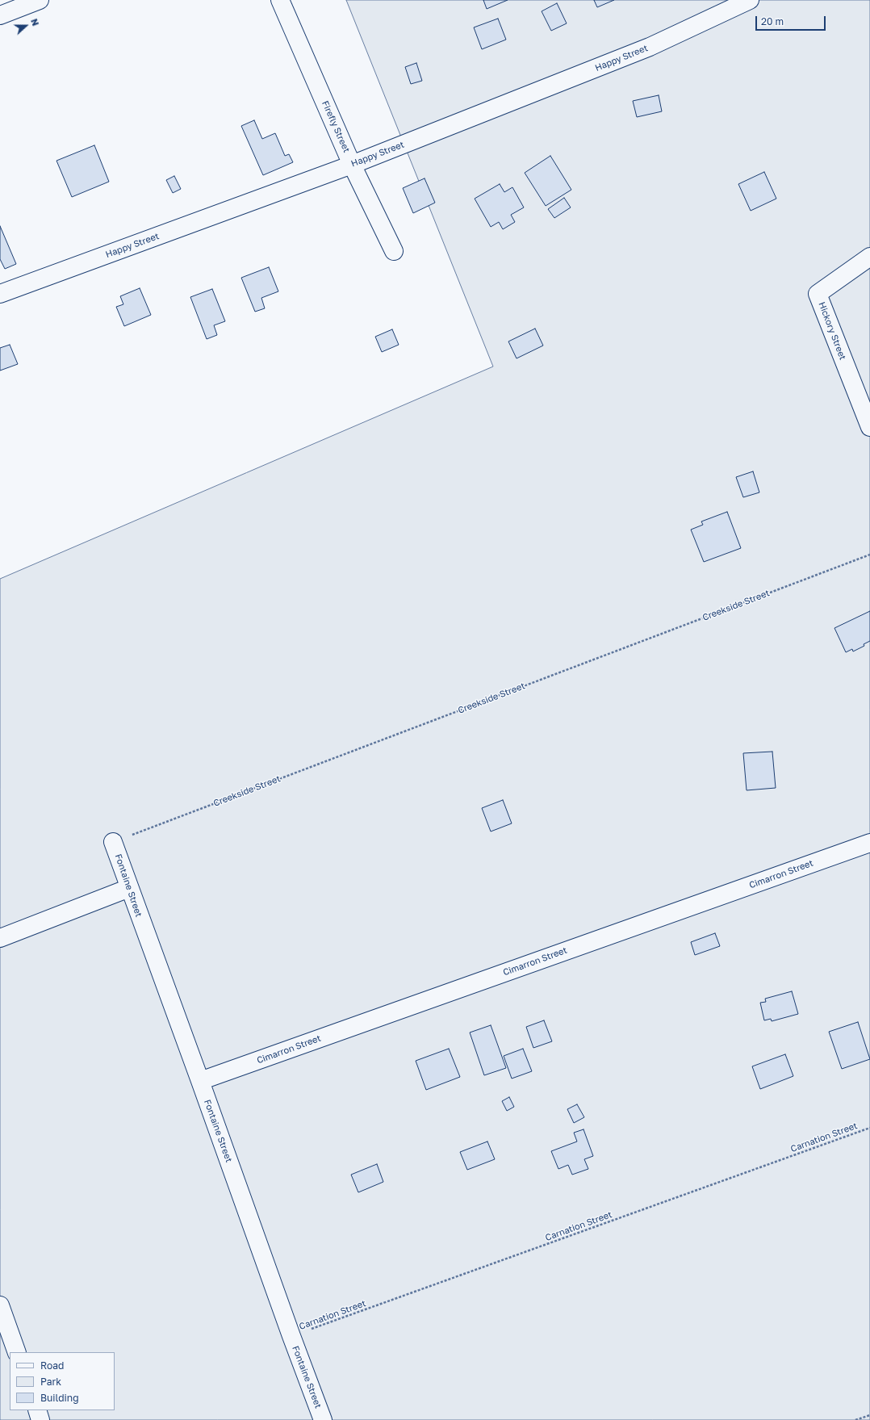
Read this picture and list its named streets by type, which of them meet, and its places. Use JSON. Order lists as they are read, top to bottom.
{
  "streets": {
    "street": [
      "Happy Street",
      "Firefly Street",
      "Hickory Street",
      "Cimarron Street",
      "Fontaine Street"
    ],
    "path": ["Creekside Street", "Carnation Street"]
  },
  "crossings": [
    ["Happy Street", "Firefly Street"],
    ["Creekside Street", "Fontaine Street"],
    ["Cimarron Street", "Fontaine Street"],
    ["Fontaine Street", "Carnation Street"]
  ],
  "legend": ["Road", "Park", "Building"],
  "scale_bar": "20 m",
  "north": "right"
}
